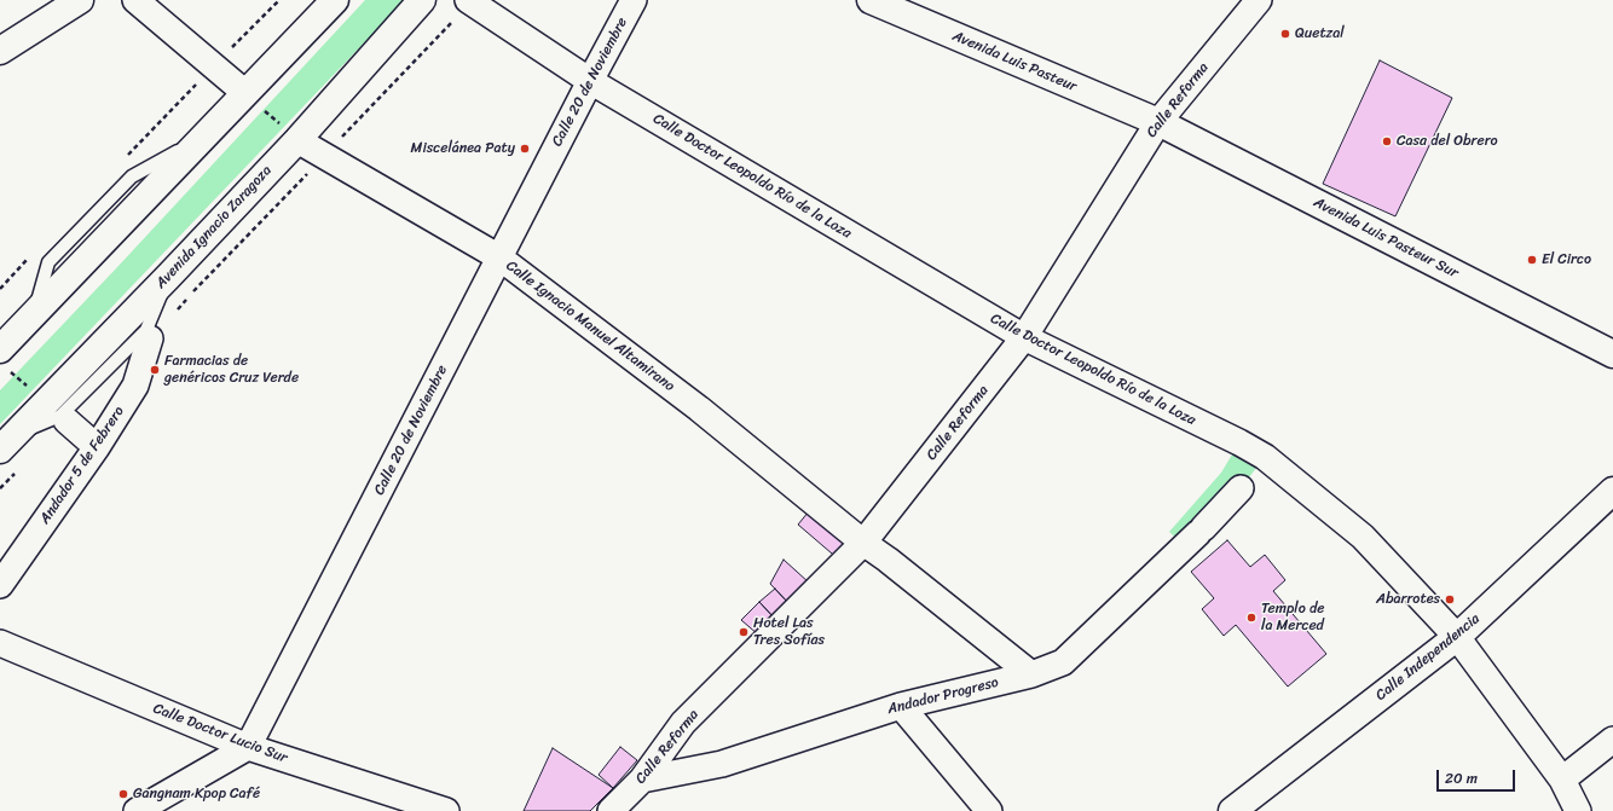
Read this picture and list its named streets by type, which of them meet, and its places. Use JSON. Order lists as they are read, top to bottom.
{
  "streets": {
    "street": [
      "Avenida Luis Pasteur",
      "Calle 20 de Noviembre",
      "Calle Reforma",
      "Calle Doctor Leopoldo Río de la Loza",
      "Avenida Ignacio Zaragoza",
      "Avenida Luis Pasteur Sur",
      "Calle Ignacio Manuel Altamirano",
      "Andador 5 de Febrero",
      "Calle Independencia",
      "Andador Progreso",
      "Calle Doctor Lucio Sur"
    ]
  },
  "crossings": [
    ["Avenida Luis Pasteur", "Calle Reforma"],
    ["Avenida Luis Pasteur", "Avenida Luis Pasteur Sur"],
    ["Calle 20 de Noviembre", "Calle Doctor Leopoldo Río de la Loza"],
    ["Calle 20 de Noviembre", "Calle Ignacio Manuel Altamirano"],
    ["Calle 20 de Noviembre", "Calle Doctor Lucio Sur"],
    ["Calle Reforma", "Calle Doctor Leopoldo Río de la Loza"],
    ["Calle Reforma", "Avenida Luis Pasteur Sur"],
    ["Calle Reforma", "Calle Ignacio Manuel Altamirano"],
    ["Calle Reforma", "Andador Progreso"],
    ["Calle Doctor Leopoldo Río de la Loza", "Calle Independencia"],
    ["Avenida Ignacio Zaragoza", "Calle Ignacio Manuel Altamirano"],
    ["Calle Ignacio Manuel Altamirano", "Andador Progreso"]
  ],
  "places": [
    "Quetzal",
    "Casa del Obrero",
    "Miscelánea Paty",
    "El Circo",
    "Farmacias de genéricos Cruz Verde",
    "Abarrotes",
    "Templo de la Merced",
    "Hotel Las Tres Sofías",
    "Gangnam Kpop Café"
  ],
  "scale_bar": "20 m"
}
